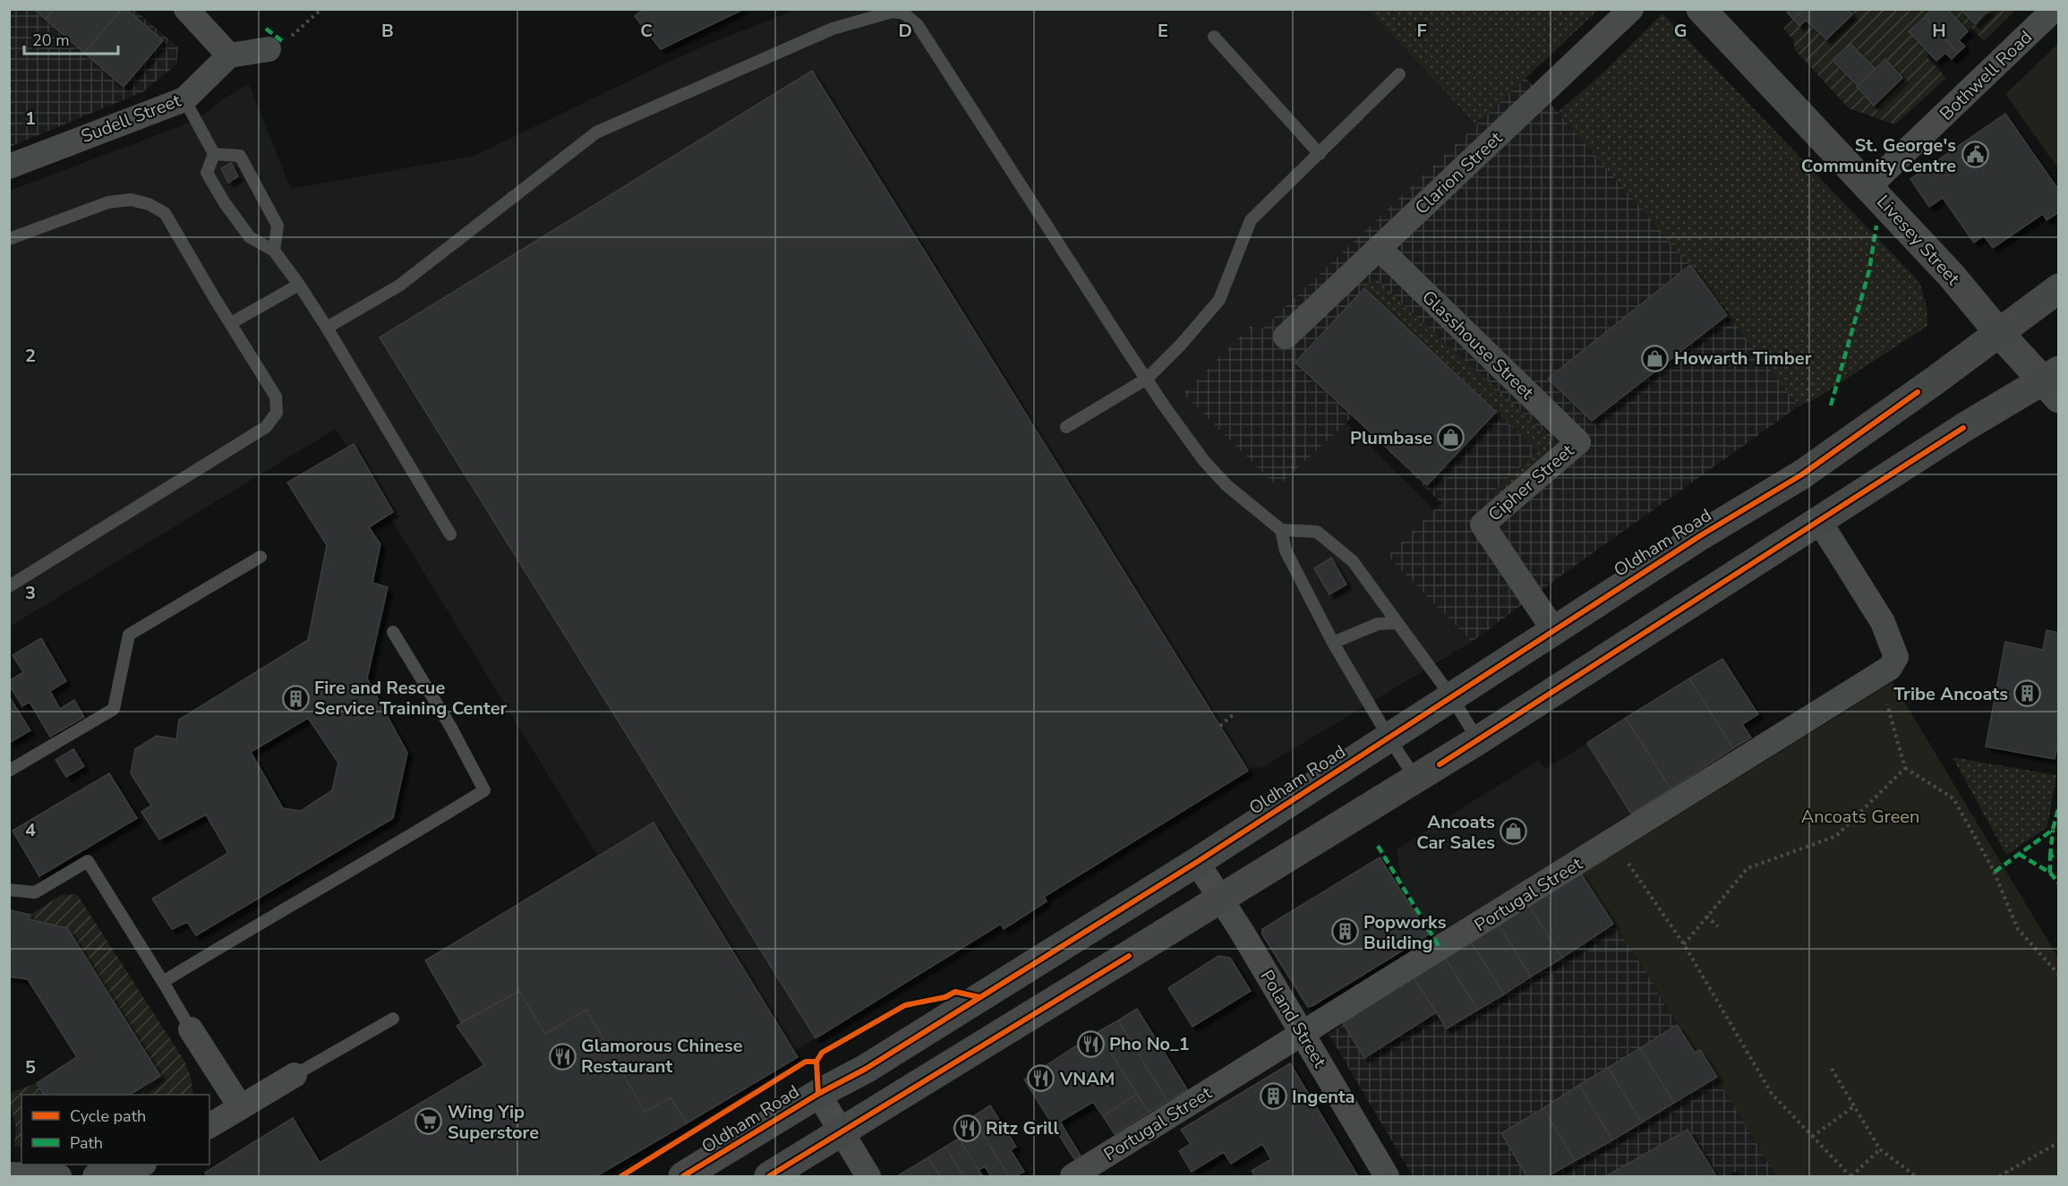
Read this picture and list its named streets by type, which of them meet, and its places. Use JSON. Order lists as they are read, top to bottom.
{
  "streets": {
    "highway": ["Oldham Road"],
    "street": [
      "Bothwell Road",
      "Sudell Street",
      "Clarion Street",
      "Livesey Street",
      "Glasshouse Street",
      "Cipher Street",
      "Portugal Street",
      "Poland Street"
    ]
  },
  "crossings": [
    ["Bothwell Road", "Livesey Street"],
    ["Clarion Street", "Glasshouse Street"],
    ["Livesey Street", "Oldham Road"],
    ["Glasshouse Street", "Cipher Street"],
    ["Cipher Street", "Oldham Road"],
    ["Oldham Road", "Poland Street"],
    ["Portugal Street", "Poland Street"]
  ],
  "parks": ["Ancoats Green"],
  "places": {
    "public building": ["St. George's Community Centre"],
    "shop": ["Howarth Timber", "Plumbase", "Ancoats Car Sales"],
    "building": [
      "Tribe Ancoats",
      "Fire and Rescue Service Training Center",
      "Popworks Building",
      "Ingenta"
    ],
    "restaurant": [
      "Pho No_1",
      "Glamorous Chinese Restaurant",
      "VNAM",
      "Ritz Grill"
    ],
    "supermarket": ["Wing Yip Superstore"]
  },
  "legend": ["Cycle path", "Path"],
  "scale_bar": "20 m",
  "grid": {
    "columns": [
      "B",
      "C",
      "D",
      "E",
      "F",
      "G",
      "H"
    ],
    "rows": [
      "1",
      "2",
      "3",
      "4",
      "5"
    ]
  }
}
